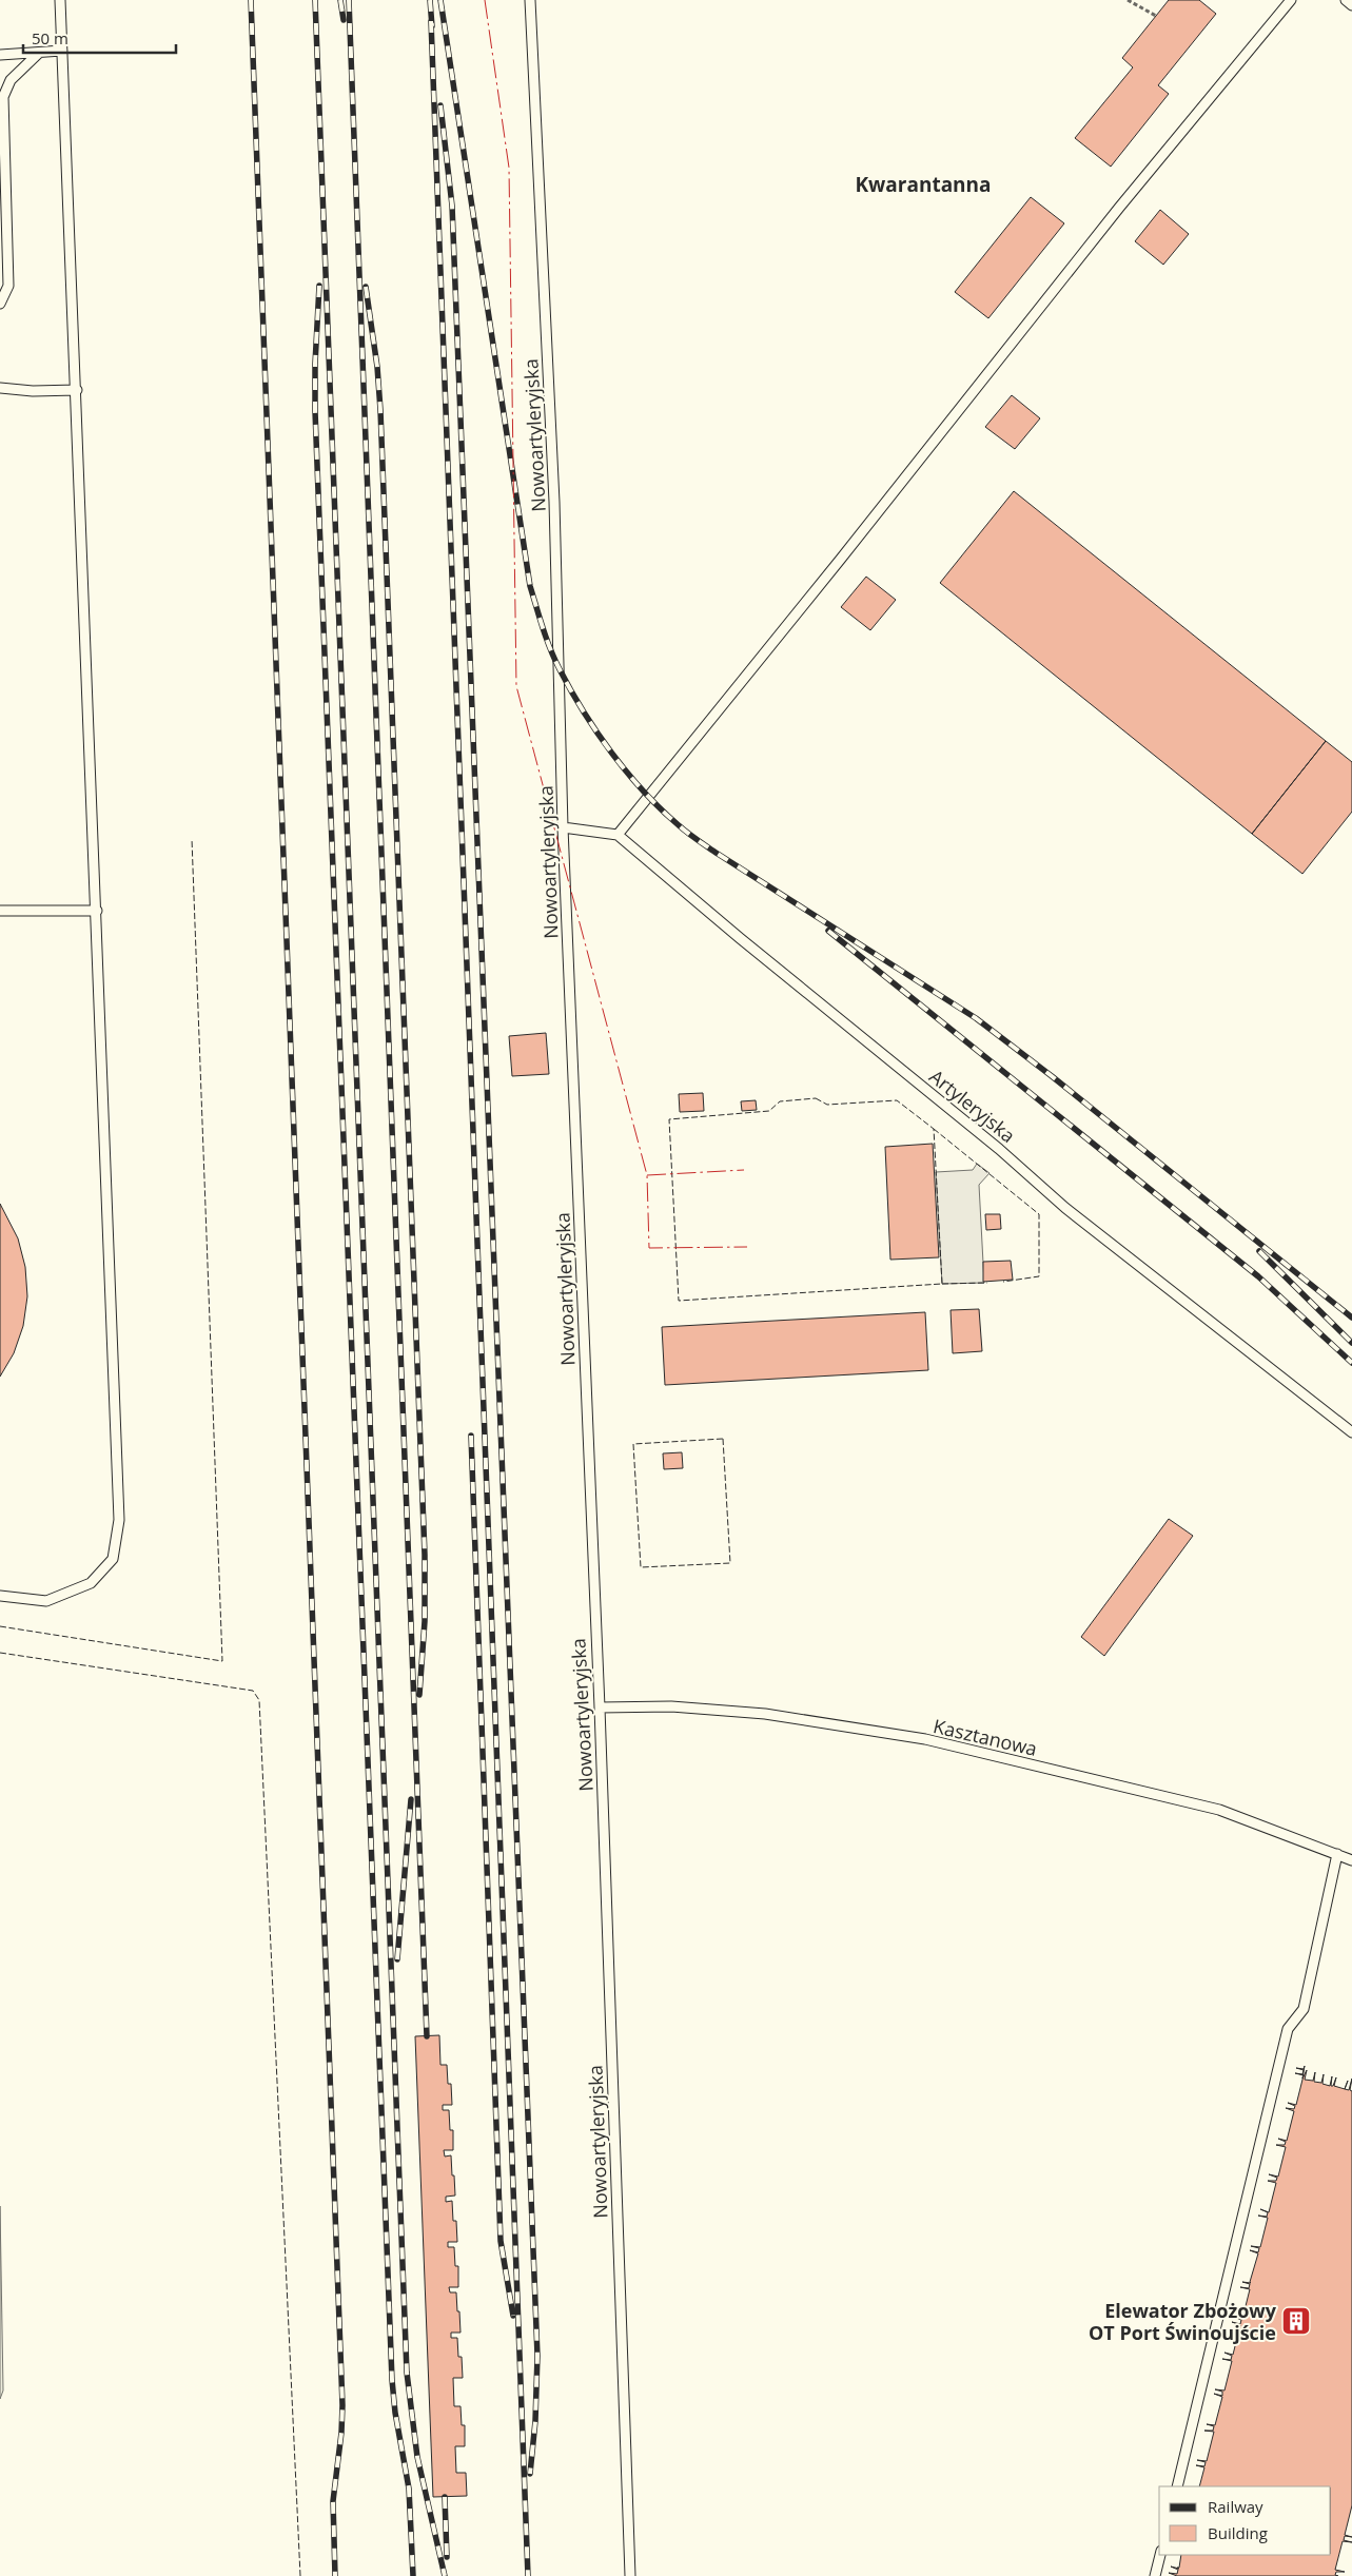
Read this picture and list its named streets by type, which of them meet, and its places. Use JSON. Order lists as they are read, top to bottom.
{
  "streets": {
    "lane": ["Nowoartyleryjska", "Artyleryjska", "Kasztanowa"]
  },
  "crossings": [
    ["Nowoartyleryjska", "Kasztanowa"]
  ],
  "districts": ["Kwarantanna"],
  "places": {
    "building": ["Elewator Zbożowy OT Port Świnoujście"]
  },
  "legend": ["Railway", "Building"],
  "scale_bar": "50 m"
}
